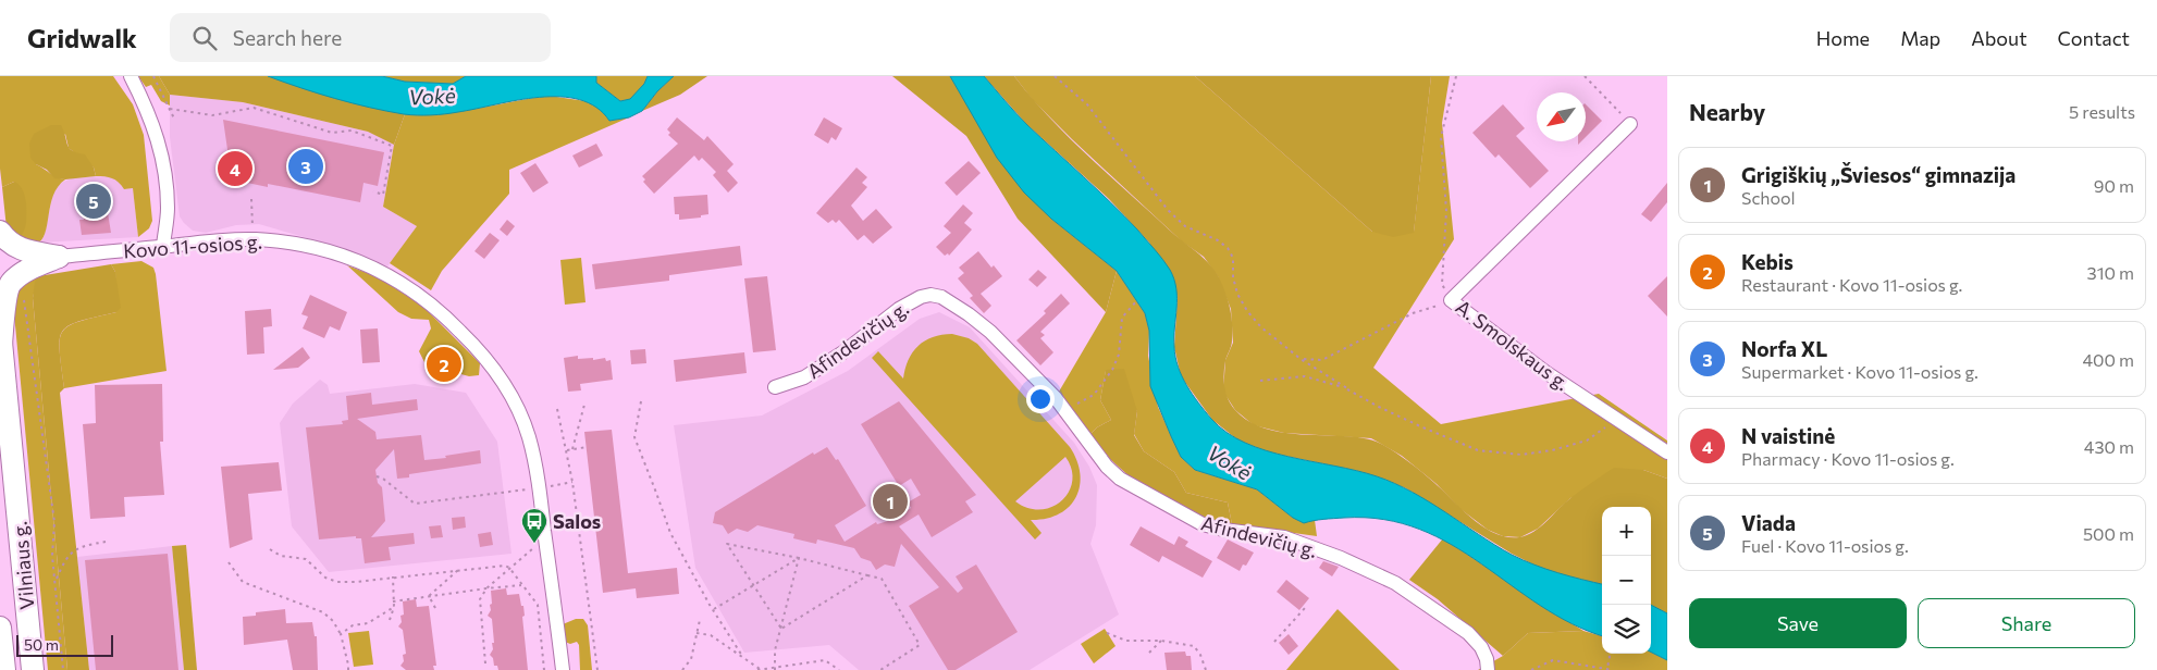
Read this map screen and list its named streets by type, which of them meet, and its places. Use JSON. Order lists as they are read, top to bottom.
{
  "streets": {
    "highway": ["Vilniaus g."],
    "street": ["Kovo 11-osios g.", "Afindevičių g.", "A. Smolskaus g."]
  },
  "water": ["Vokė"],
  "places": {
    "bus stop": ["Salos"]
  },
  "scale_bar": "50 m",
  "north": "bottom left",
  "page": {
    "header": "Gridwalk",
    "search": "Search here",
    "nav": [
      "Home",
      "Map",
      "About",
      "Contact"
    ],
    "heading": ["Nearby", "5 results"],
    "pins": [
      "3",
      "4",
      "5",
      "2",
      "1"
    ],
    "list": [
      {
        "mark": "1",
        "name": "Grigiškių „Šviesos“ gimnazija",
        "note": "School",
        "value": "90 m"
      },
      {
        "mark": "2",
        "name": "Kebis",
        "note": "Restaurant · Kovo 11-osios g.",
        "value": "310 m"
      },
      {
        "mark": "3",
        "name": "Norfa XL",
        "note": "Supermarket · Kovo 11-osios g.",
        "value": "400 m"
      },
      {
        "mark": "4",
        "name": "N vaistinė",
        "note": "Pharmacy · Kovo 11-osios g.",
        "value": "430 m"
      },
      {
        "mark": "5",
        "name": "Viada",
        "note": "Fuel · Kovo 11-osios g.",
        "value": "500 m"
      }
    ],
    "map_buttons": ["+", "−"],
    "buttons": ["Save", "Share"],
    "scale": "50 m"
  }
}
